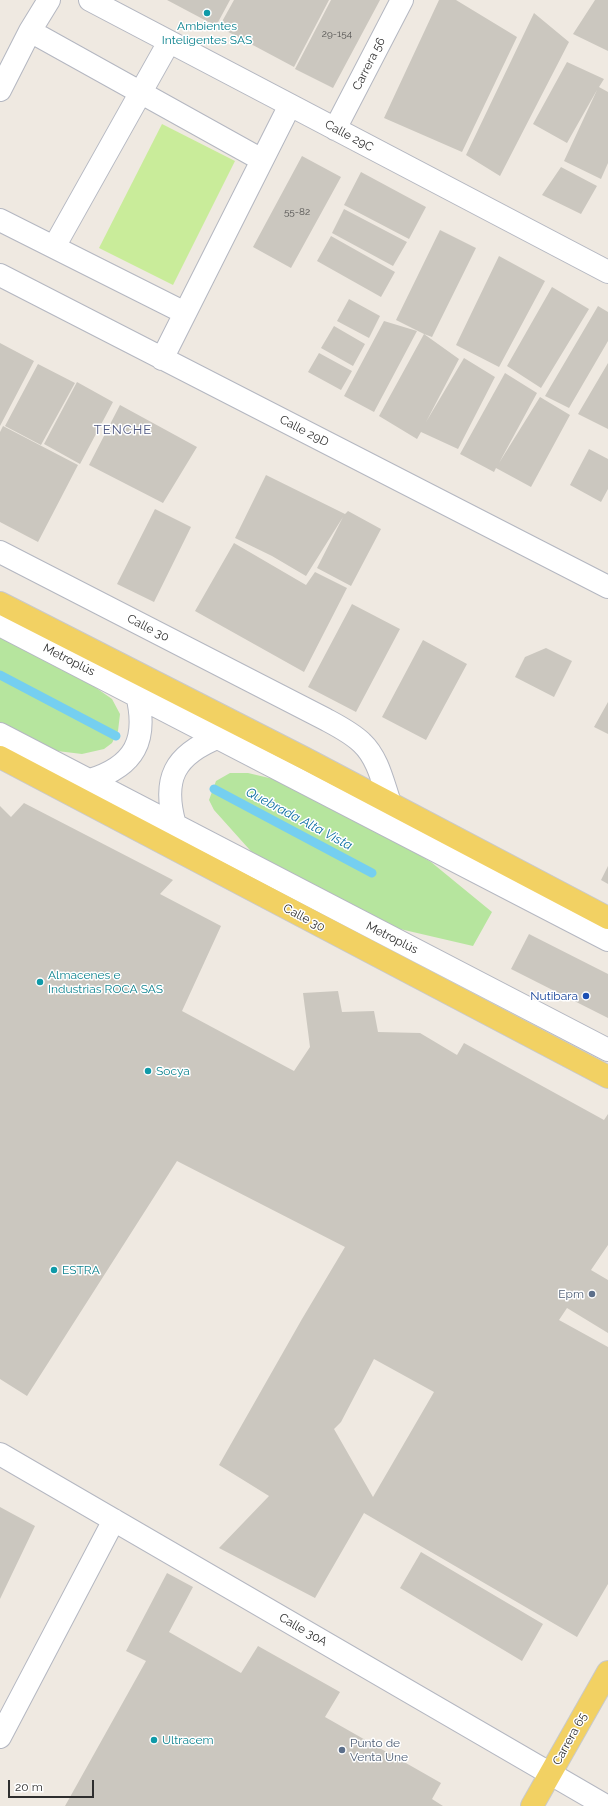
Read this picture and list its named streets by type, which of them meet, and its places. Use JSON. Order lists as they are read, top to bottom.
{
  "streets": {
    "main road": ["Calle 30", "Carrera 65"],
    "street": [
      "Carrera 56",
      "Calle 29C",
      "Calle 29D",
      "Metroplús",
      "Calle 30A"
    ]
  },
  "crossings": [
    ["Carrera 56", "Calle 29C"],
    ["Calle 30A", "Carrera 65"]
  ],
  "districts": ["TENCHE"],
  "water": ["Quebrada Alta Vista"],
  "places": [
    "Ambientes Inteligentes SAS",
    "Almacenes e Industrias ROCA SAS",
    "Nutibara",
    "Socya",
    "ESTRA",
    "Epm",
    "Ultracem",
    "Punto de Venta Une"
  ],
  "house_numbers": ["29-154", "55-82"],
  "scale_bar": "20 m"
}
